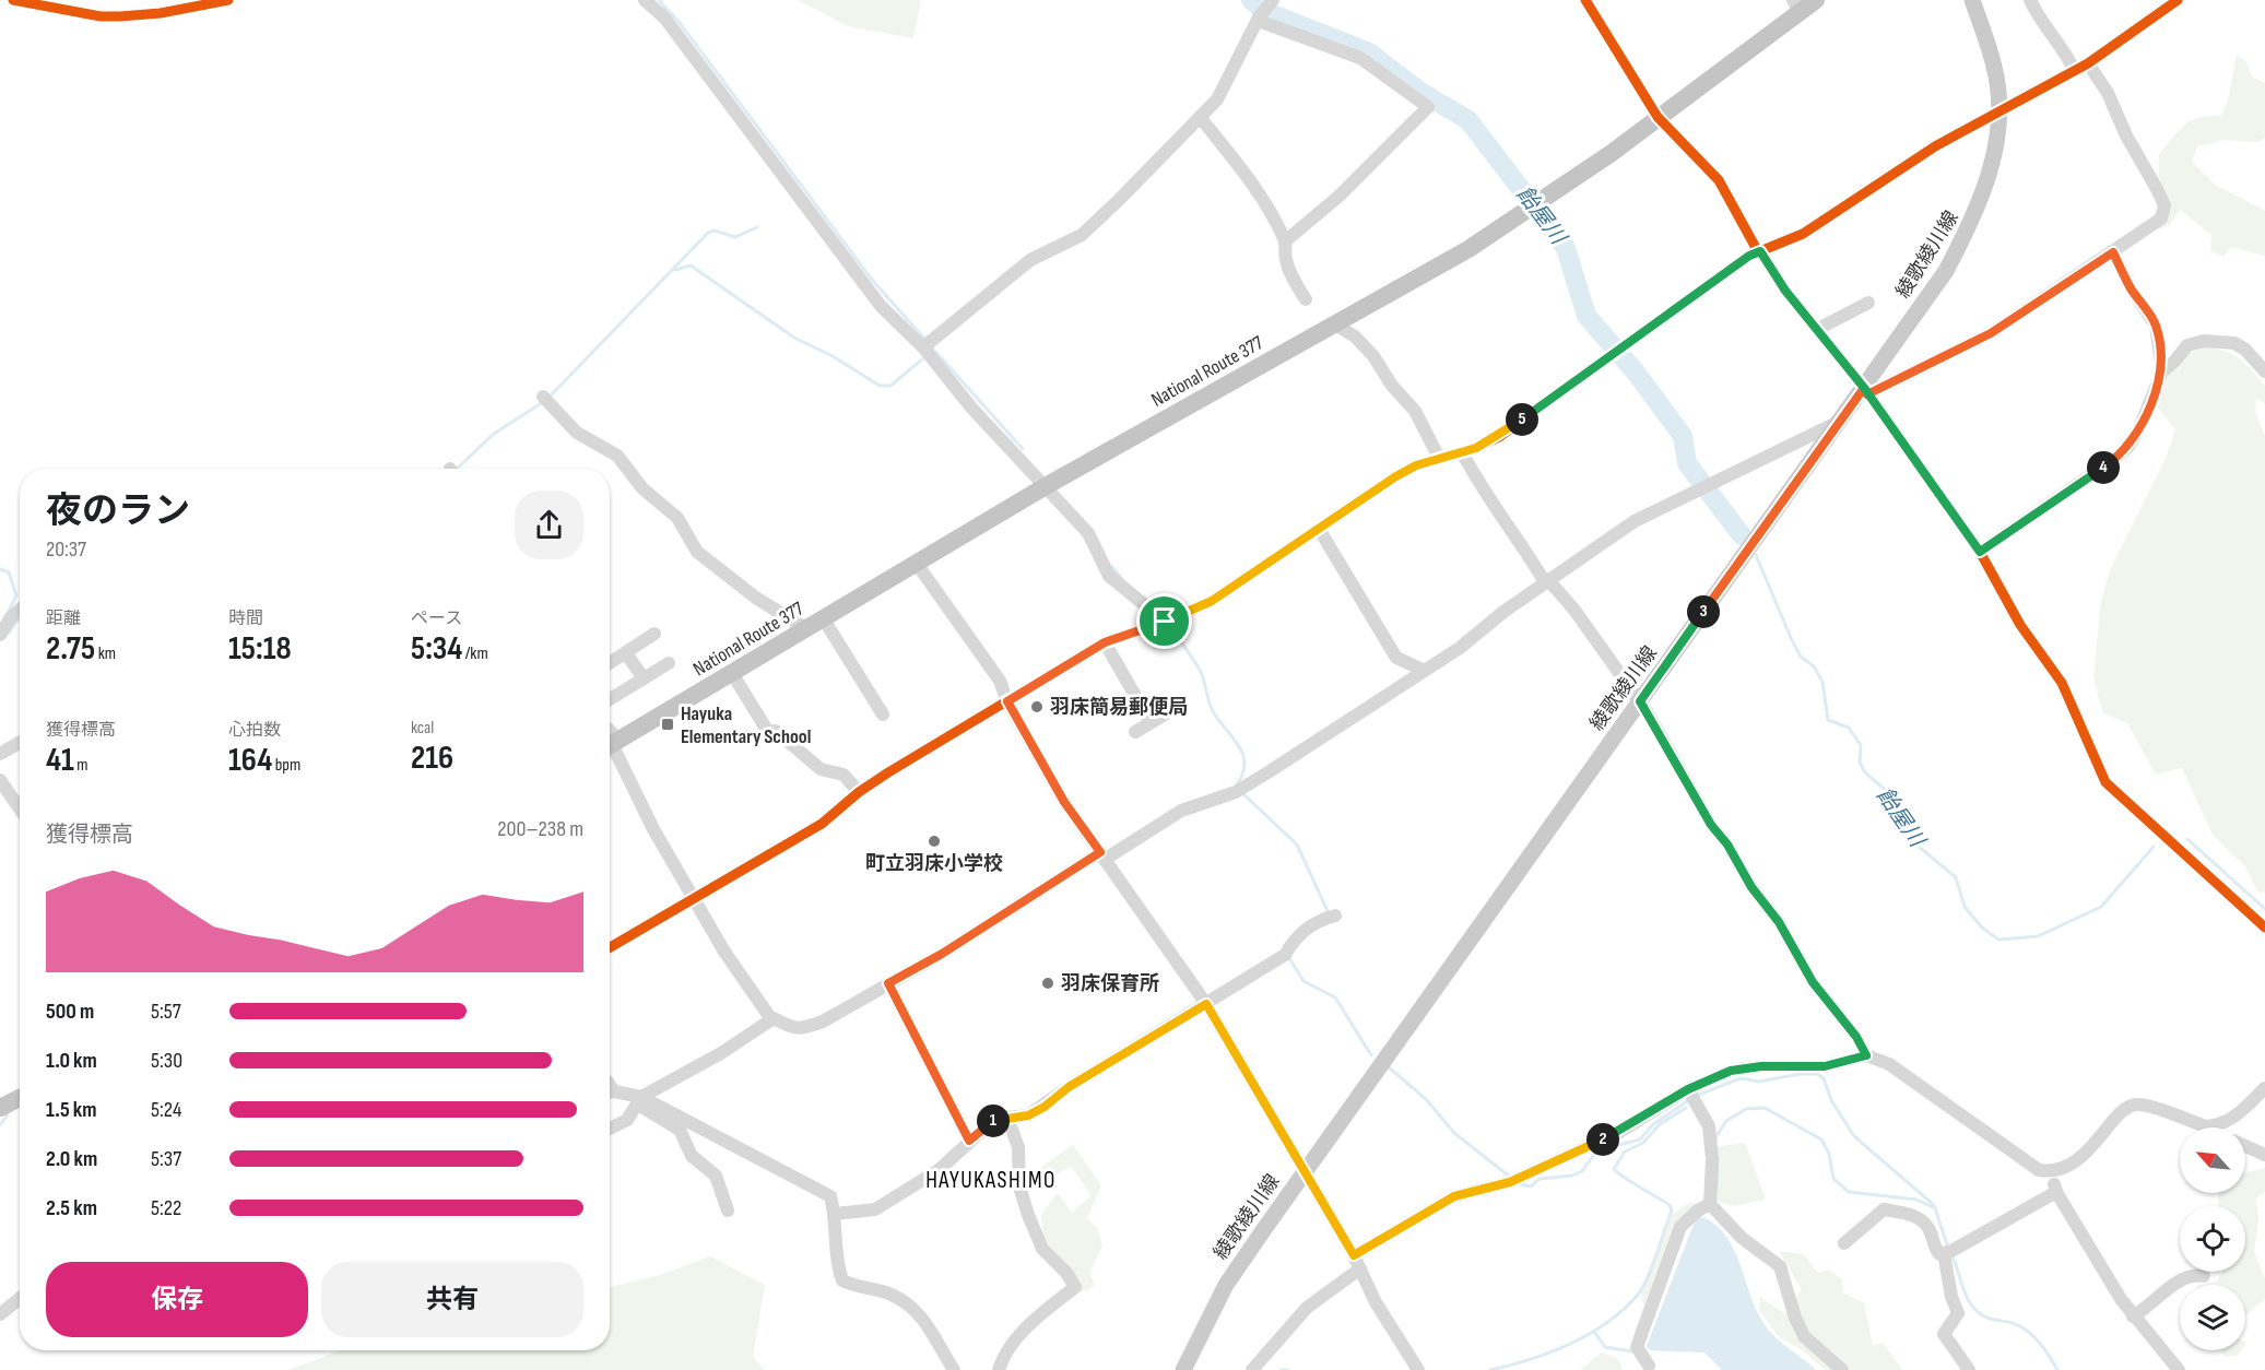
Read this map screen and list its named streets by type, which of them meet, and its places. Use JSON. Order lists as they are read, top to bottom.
{
  "streets": {
    "highway": ["National Route 377"],
    "main road": ["綾歌綾川線"]
  },
  "districts": ["HAYUKASHIMO"],
  "water": ["飴屋川"],
  "places": {
    "other": ["羽床簡易郵便局", "町立羽床小学校", "羽床保育所"],
    "transit": ["Hayuka Elementary School"]
  },
  "north": "top left",
  "page": {
    "pins": [
      "5",
      "4",
      "3",
      "1",
      "2"
    ],
    "heading": ["夜のラン", "20:37"],
    "stats": [
      ["距離", "2.75 km"],
      ["時間", "15:18"],
      ["ペース", "5:34 /km"],
      ["獲得標高", "41 m"],
      ["心拍数", "164 bpm"],
      ["kcal", "216"]
    ],
    "chart": ["獲得標高", "200–238 m"],
    "list": [
      {
        "name": "500 m",
        "note": "5:57"
      },
      {
        "name": "1.0 km",
        "note": "5:30"
      },
      {
        "name": "1.5 km",
        "note": "5:24"
      },
      {
        "name": "2.0 km",
        "note": "5:37"
      },
      {
        "name": "2.5 km",
        "note": "5:22"
      }
    ],
    "buttons": ["保存", "共有"]
  }
}
